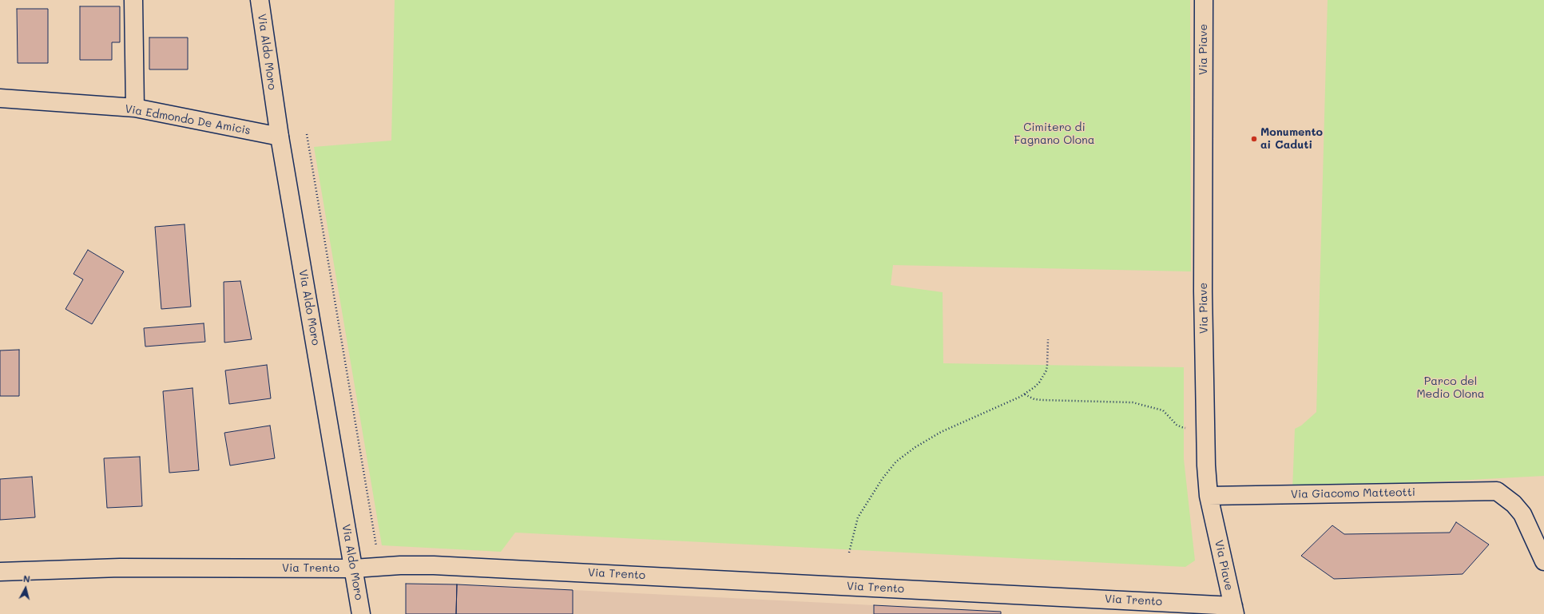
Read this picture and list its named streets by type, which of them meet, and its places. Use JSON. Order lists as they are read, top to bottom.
{
  "streets": {
    "street": [
      "Via Piave",
      "Via Aldo Moro",
      "Via Edmondo De Amicis",
      "Via Giacomo Matteotti",
      "Via Trento"
    ]
  },
  "crossings": [
    ["Via Piave", "Via Giacomo Matteotti"],
    ["Via Piave", "Via Trento"],
    ["Via Aldo Moro", "Via Edmondo De Amicis"],
    ["Via Aldo Moro", "Via Trento"]
  ],
  "parks": ["Cimitero di Fagnano Olona", "Parco del Medio Olona"],
  "places": ["Monumento ai Caduti"],
  "north": "top"
}
